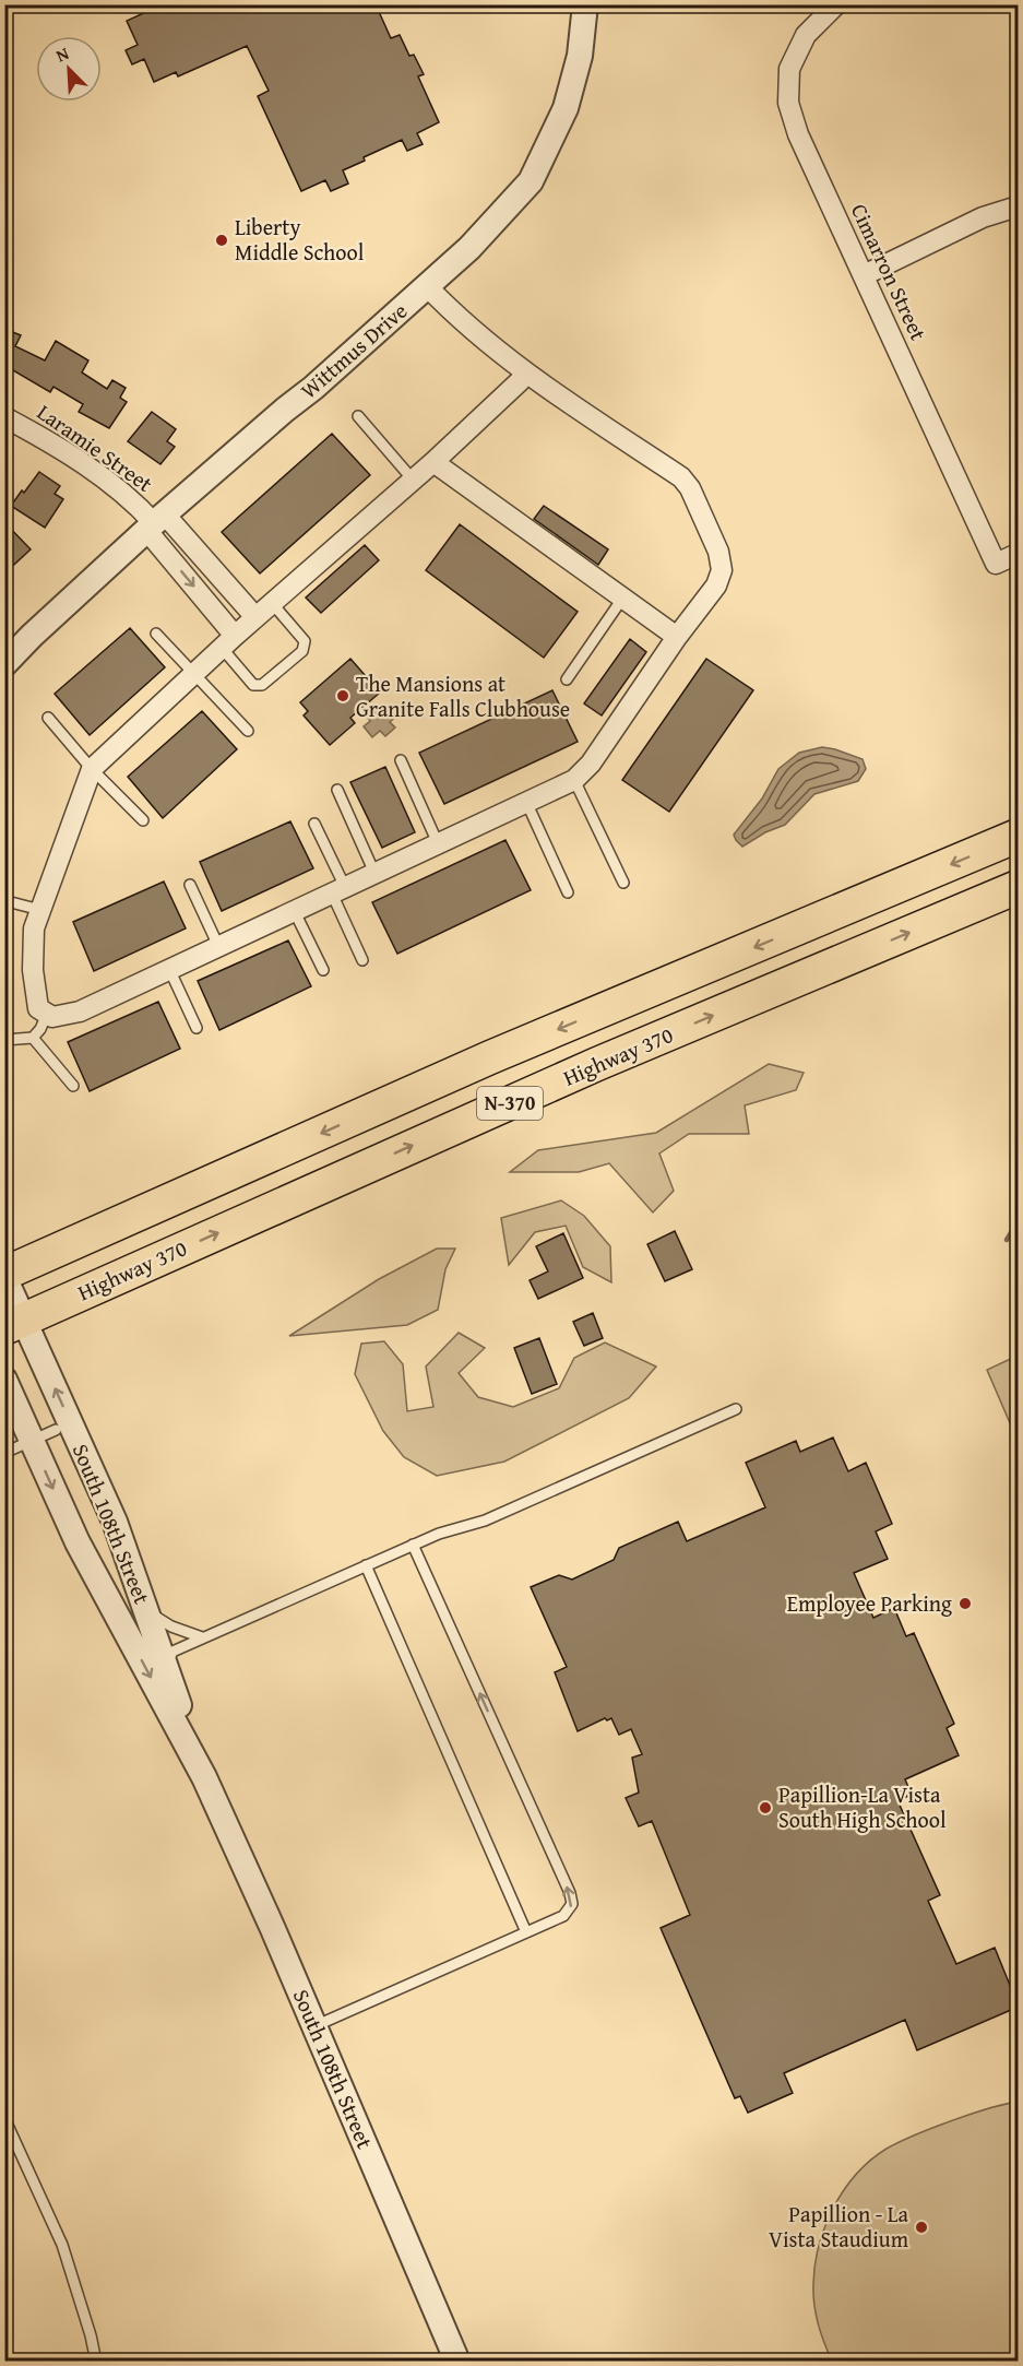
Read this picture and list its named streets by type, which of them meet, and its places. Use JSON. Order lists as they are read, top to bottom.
{
  "streets": {
    "highway": ["Highway 370", "N-370"],
    "street": [
      "Cimarron Street",
      "Wittmus Drive",
      "Laramie Street",
      "South 108th Street"
    ]
  },
  "crossings": [
    ["Wittmus Drive", "Laramie Street"],
    ["Highway 370", "South 108th Street"],
    ["N-370", "South 108th Street"]
  ],
  "places": [
    "Liberty Middle School",
    "The Mansions at Granite Falls Clubhouse",
    "Employee Parking",
    "Papillion-La Vista South High School",
    "Papillion - La Vista Staudium"
  ],
  "north": "top left"
}
